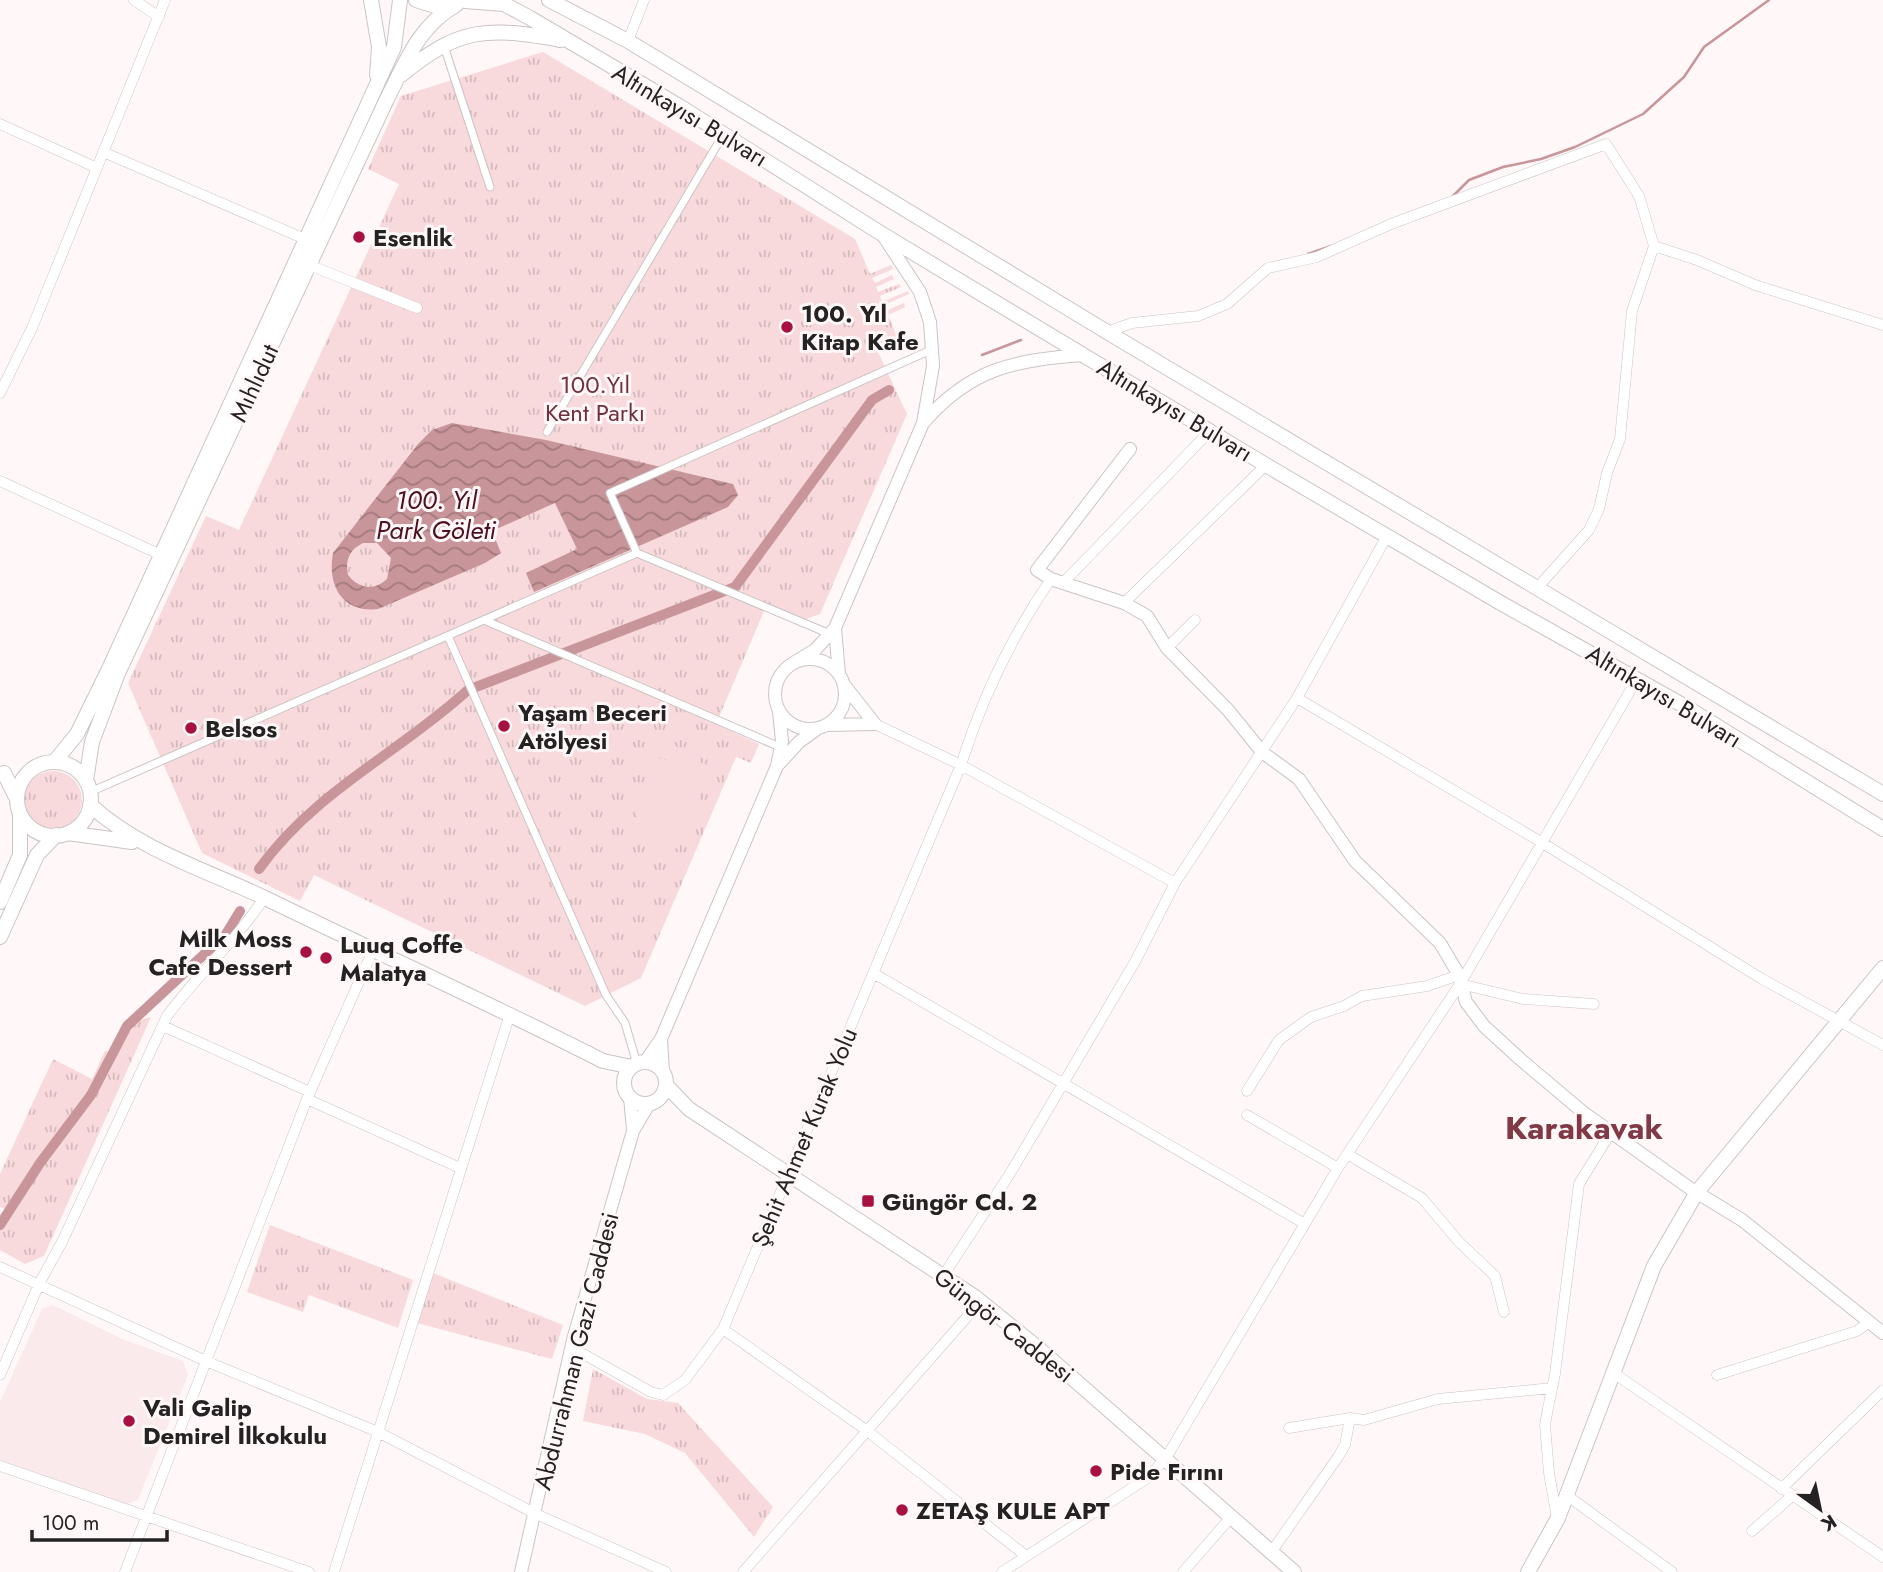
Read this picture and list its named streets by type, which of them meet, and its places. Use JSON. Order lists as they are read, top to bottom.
{
  "streets": {
    "main road": ["Altınkayısı Bulvarı", "Mıhlıdut", "Güngör Caddesi"],
    "street": ["Şehit Ahmet Kurak Yolu", "Abdurrahman Gazi Caddesi"]
  },
  "crossings": [
    ["Altınkayısı Bulvarı", "Mıhlıdut"],
    ["Altınkayısı Bulvarı", "Şehit Ahmet Kurak Yolu"],
    ["Şehit Ahmet Kurak Yolu", "Güngör Caddesi"],
    ["Şehit Ahmet Kurak Yolu", "Abdurrahman Gazi Caddesi"],
    ["Güngör Caddesi", "Abdurrahman Gazi Caddesi"]
  ],
  "districts": ["Karakavak"],
  "water": ["100. Yıl Park Göleti"],
  "parks": ["100.Yıl Kent Parkı"],
  "places": {
    "other": [
      "Esenlik",
      "100. Yıl Kitap Kafe",
      "Yaşam Beceri Atölyesi",
      "Belsos",
      "Milk Moss Cafe Dessert",
      "Luuq Coffe Malatya",
      "Vali Galip Demirel İlkokulu",
      "Pide Fırını",
      "ZETAŞ KULE APT"
    ],
    "transit": ["Güngör Cd. 2"]
  },
  "scale_bar": "100 m",
  "north": "bottom right"
}
